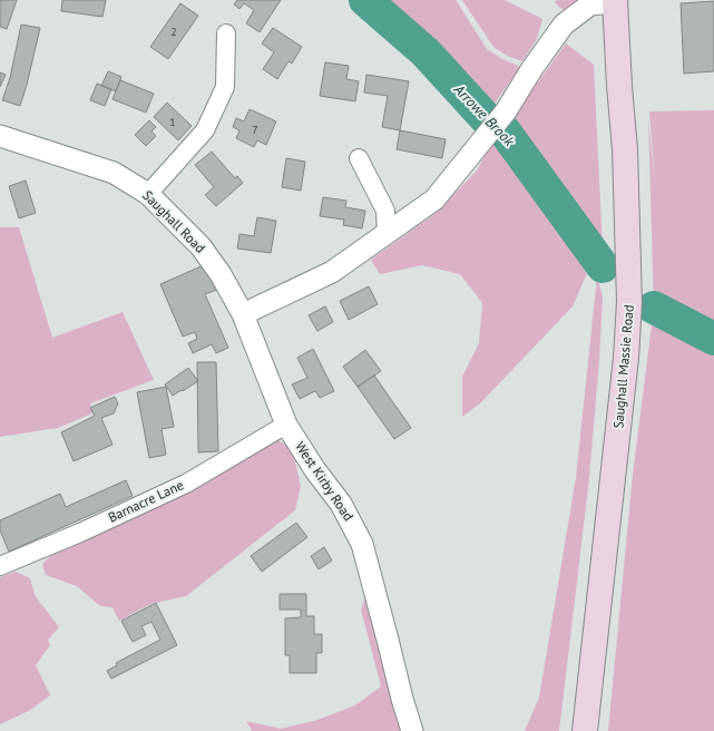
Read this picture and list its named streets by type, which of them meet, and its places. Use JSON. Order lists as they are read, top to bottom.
{
  "streets": {
    "main road": ["Saughall Massie Road"],
    "street": ["Saughall Road", "West Kirby Road", "Barnacre Lane"]
  },
  "crossings": [
    ["Saughall Road", "Saughall Massie Road"],
    ["Saughall Road", "West Kirby Road"],
    ["Saughall Massie Road", "West Kirby Road"],
    ["West Kirby Road", "Barnacre Lane"]
  ],
  "water": ["Arrowe Brook"],
  "house_numbers": ["2", "1", "7"]
}
